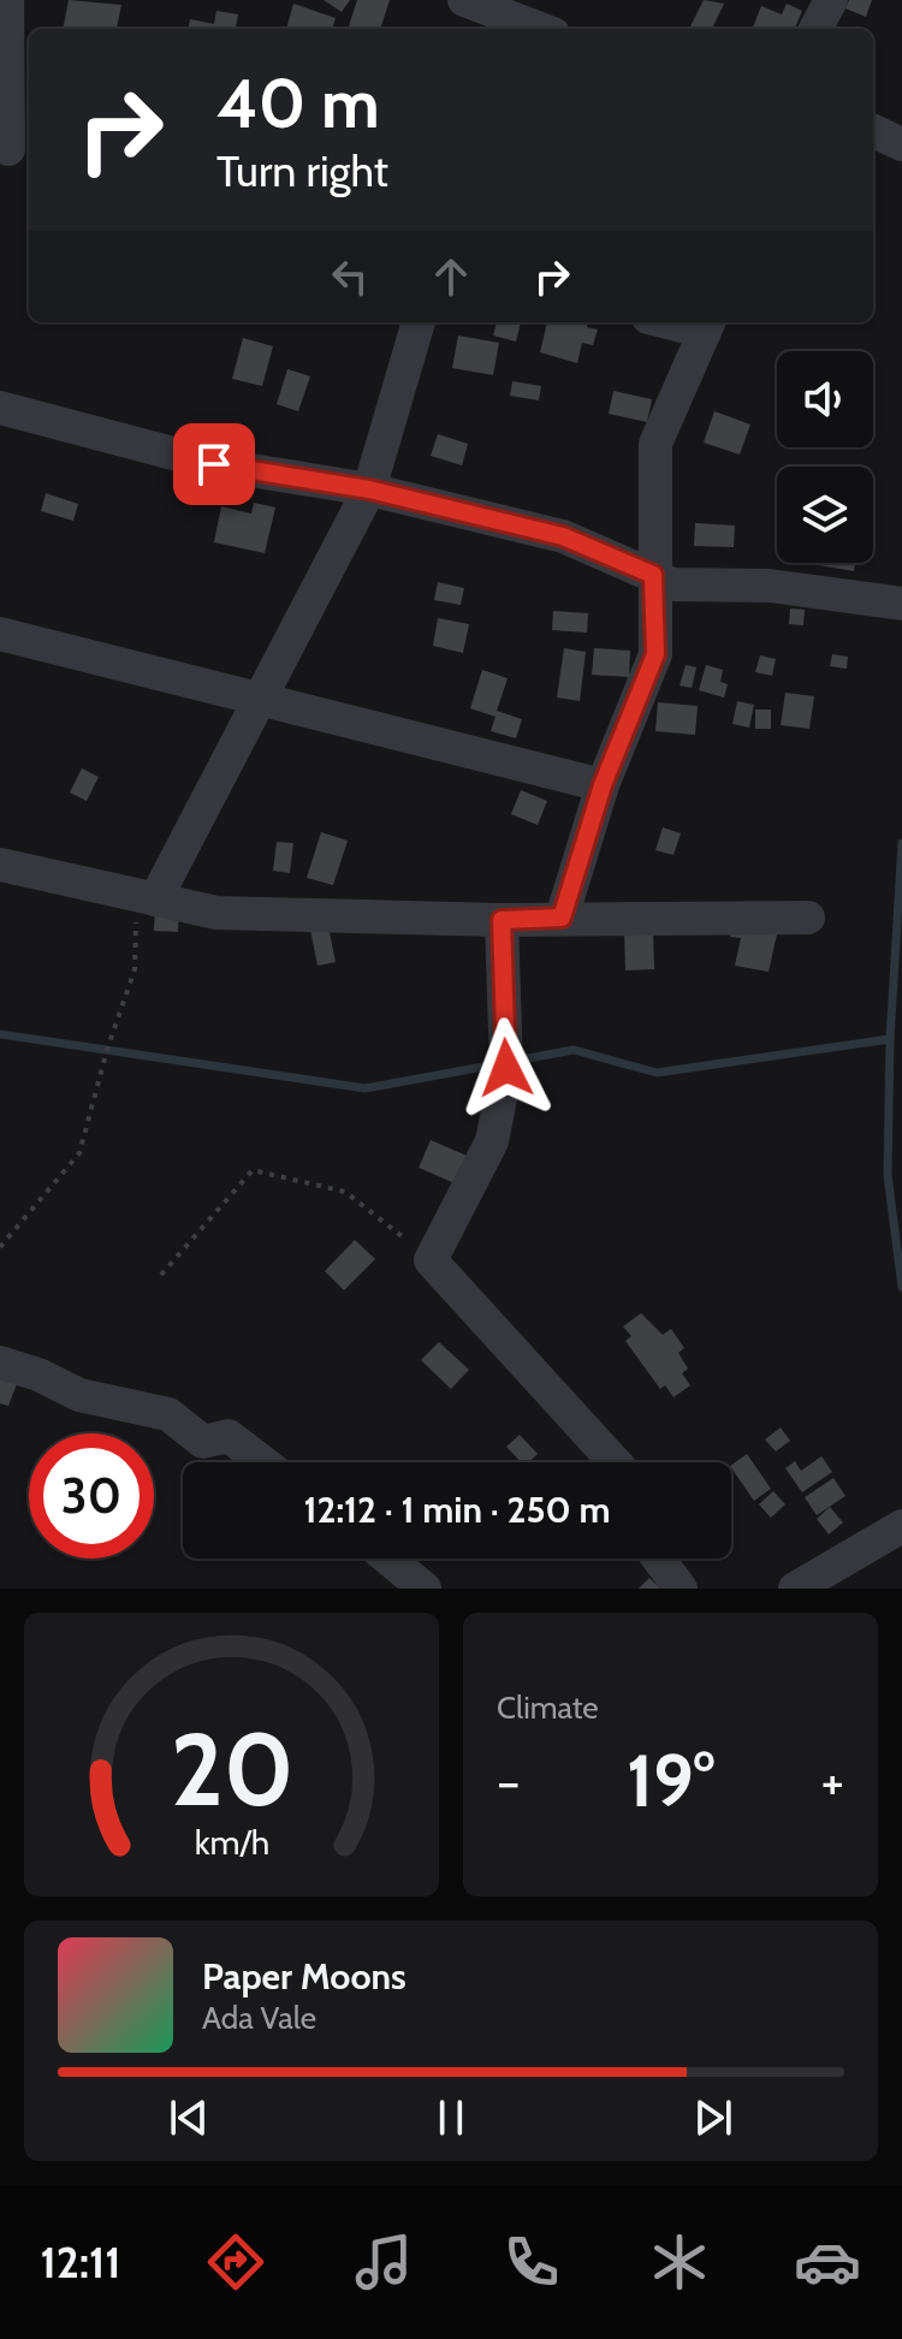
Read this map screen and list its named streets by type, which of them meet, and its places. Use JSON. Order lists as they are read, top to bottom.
{
  "page": {
    "turn": ["40 m", "Turn right"],
    "limit": "30",
    "trip": "12:12 · 1 min · 250 m",
    "tile": "Climate",
    "heat": ["−", "19°", "+"],
    "song": ["Paper Moons", "Ada Vale"],
    "tabs": "12:11",
    "gauge": ["20", "km/h"]
  }
}
